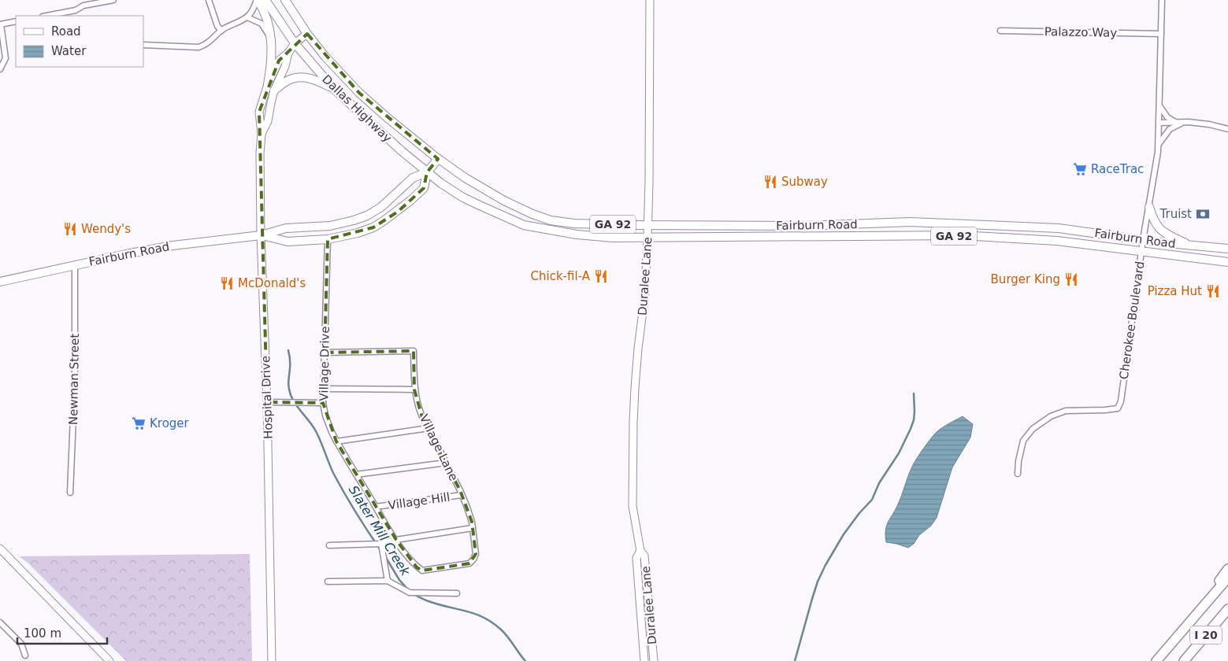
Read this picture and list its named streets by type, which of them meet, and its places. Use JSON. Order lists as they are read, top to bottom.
{
  "streets": {
    "highway": ["I 20"],
    "main road": ["Dallas Highway", "GA 92", "Fairburn Road"],
    "street": [
      "Palazzo Way",
      "Duralee Lane",
      "Cherokee Boulevard",
      "Village Drive",
      "Newman Street",
      "Hospital Drive",
      "Village Lane",
      "Village Hill"
    ]
  },
  "crossings": [
    ["Palazzo Way", "Cherokee Boulevard"],
    ["Dallas Highway", "Fairburn Road"],
    ["Dallas Highway", "Hospital Drive"],
    ["Fairburn Road", "Duralee Lane"],
    ["Fairburn Road", "Cherokee Boulevard"],
    ["Fairburn Road", "Village Drive"],
    ["Fairburn Road", "Newman Street"],
    ["Fairburn Road", "Hospital Drive"],
    ["Village Drive", "Village Lane"],
    ["Village Drive", "Village Hill"],
    ["Village Lane", "Village Hill"]
  ],
  "water": ["Slater Mill Creek"],
  "places": {
    "supermarket": ["RaceTrac", "Kroger"],
    "restaurant": [
      "Subway",
      "Wendy's",
      "Chick-fil-A",
      "Burger King",
      "McDonald's",
      "Pizza Hut"
    ],
    "bank": ["Truist"]
  },
  "legend": ["Road", "Water"],
  "scale_bar": "100 m"
}
